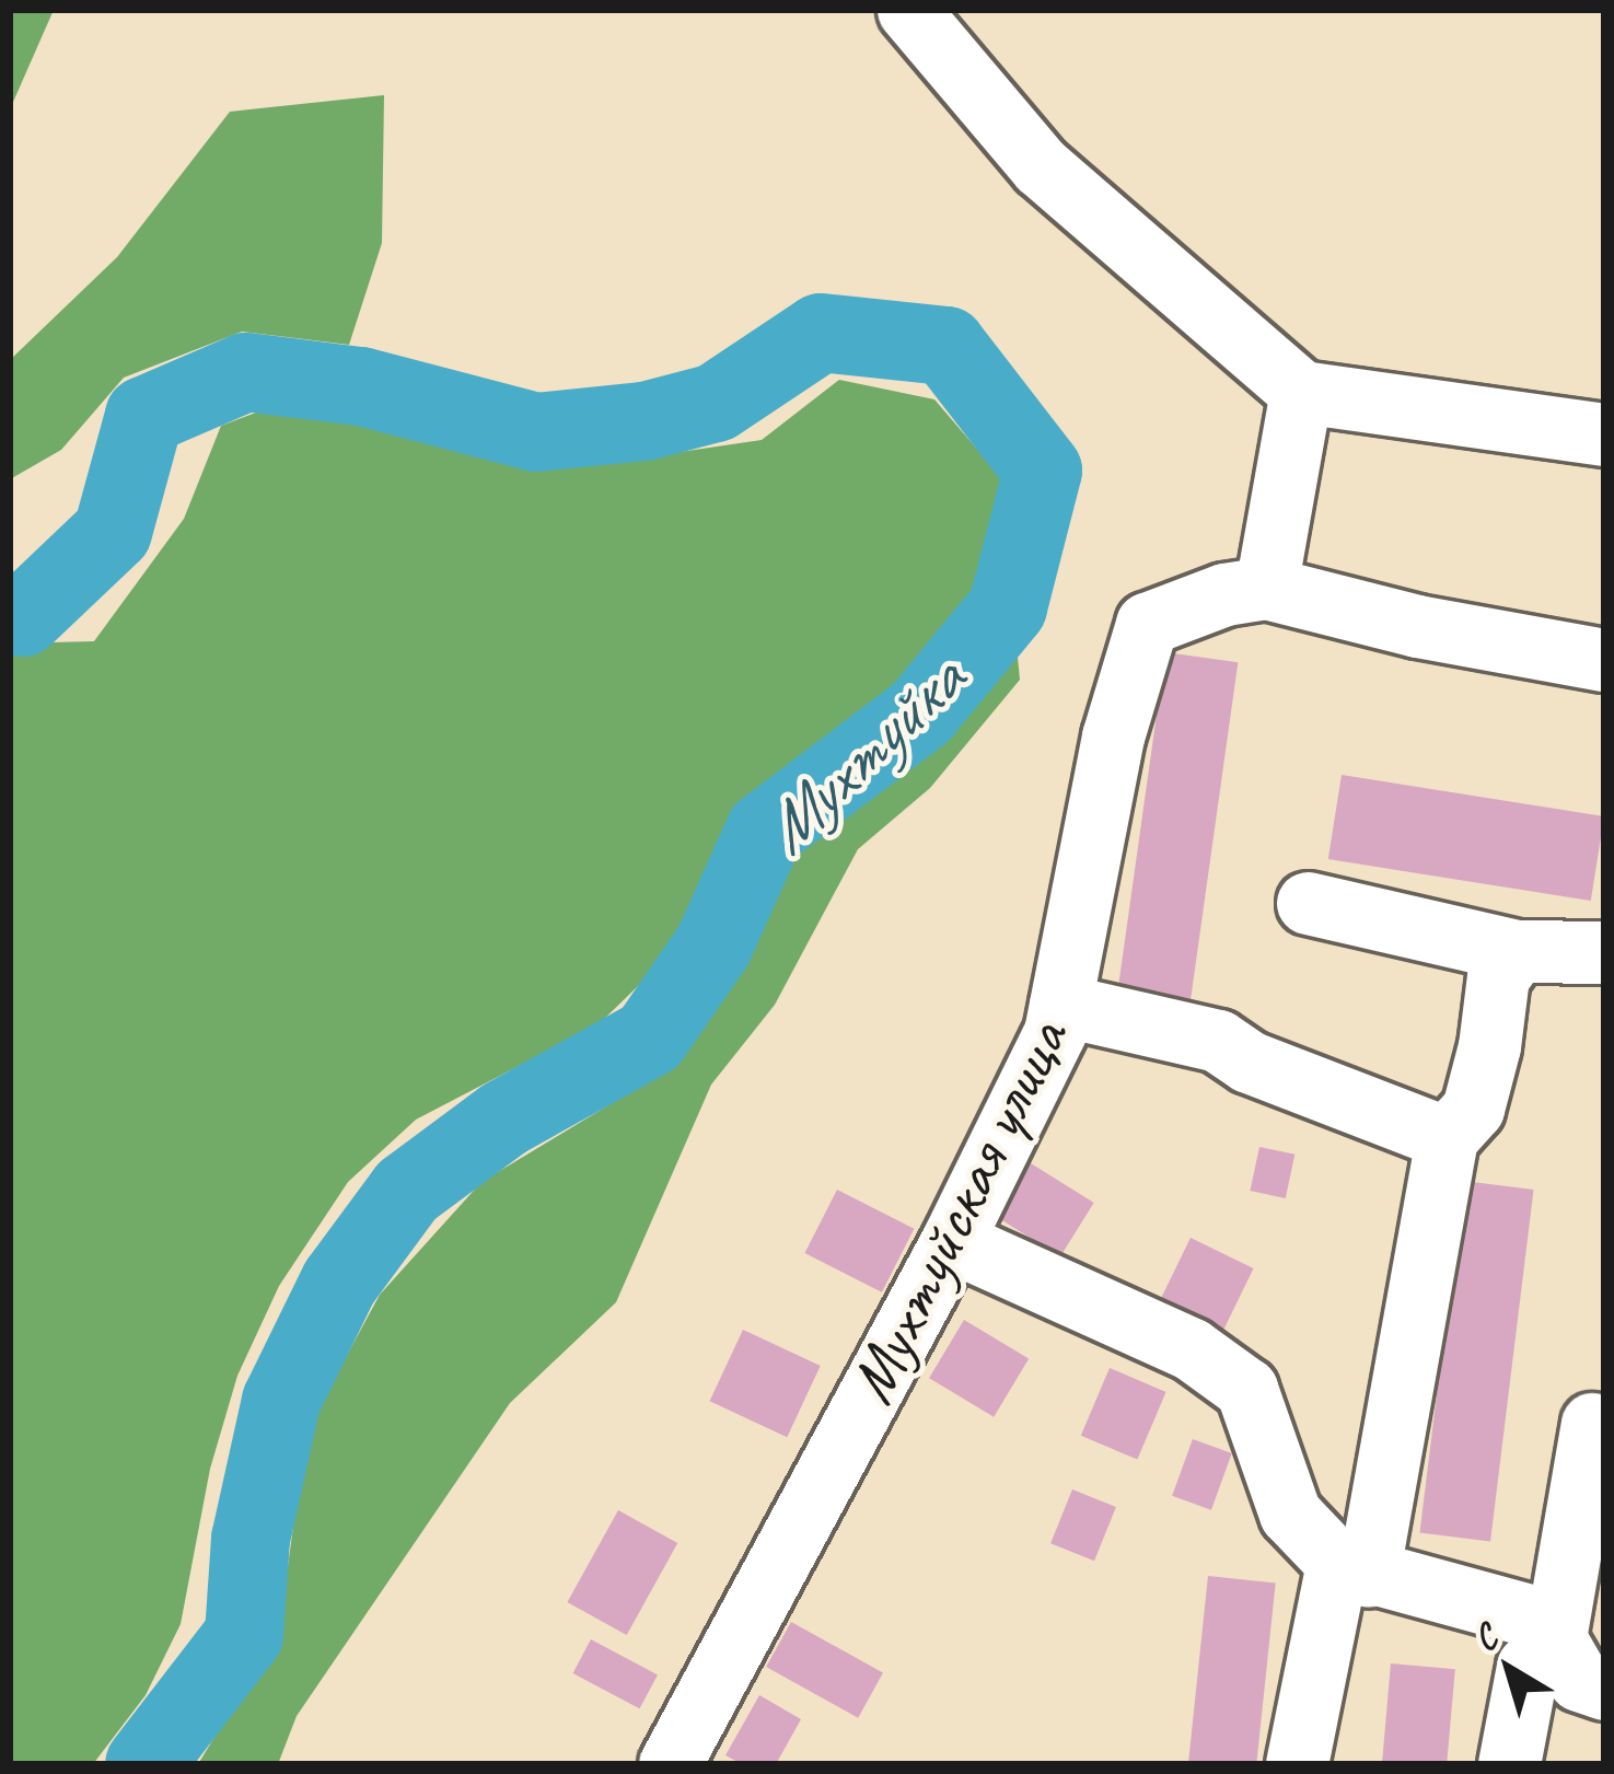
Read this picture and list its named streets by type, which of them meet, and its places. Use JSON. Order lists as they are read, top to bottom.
{
  "streets": {
    "street": ["Мухтуйская улица"]
  },
  "water": ["Мухтуйка"],
  "north": "top left"
}
